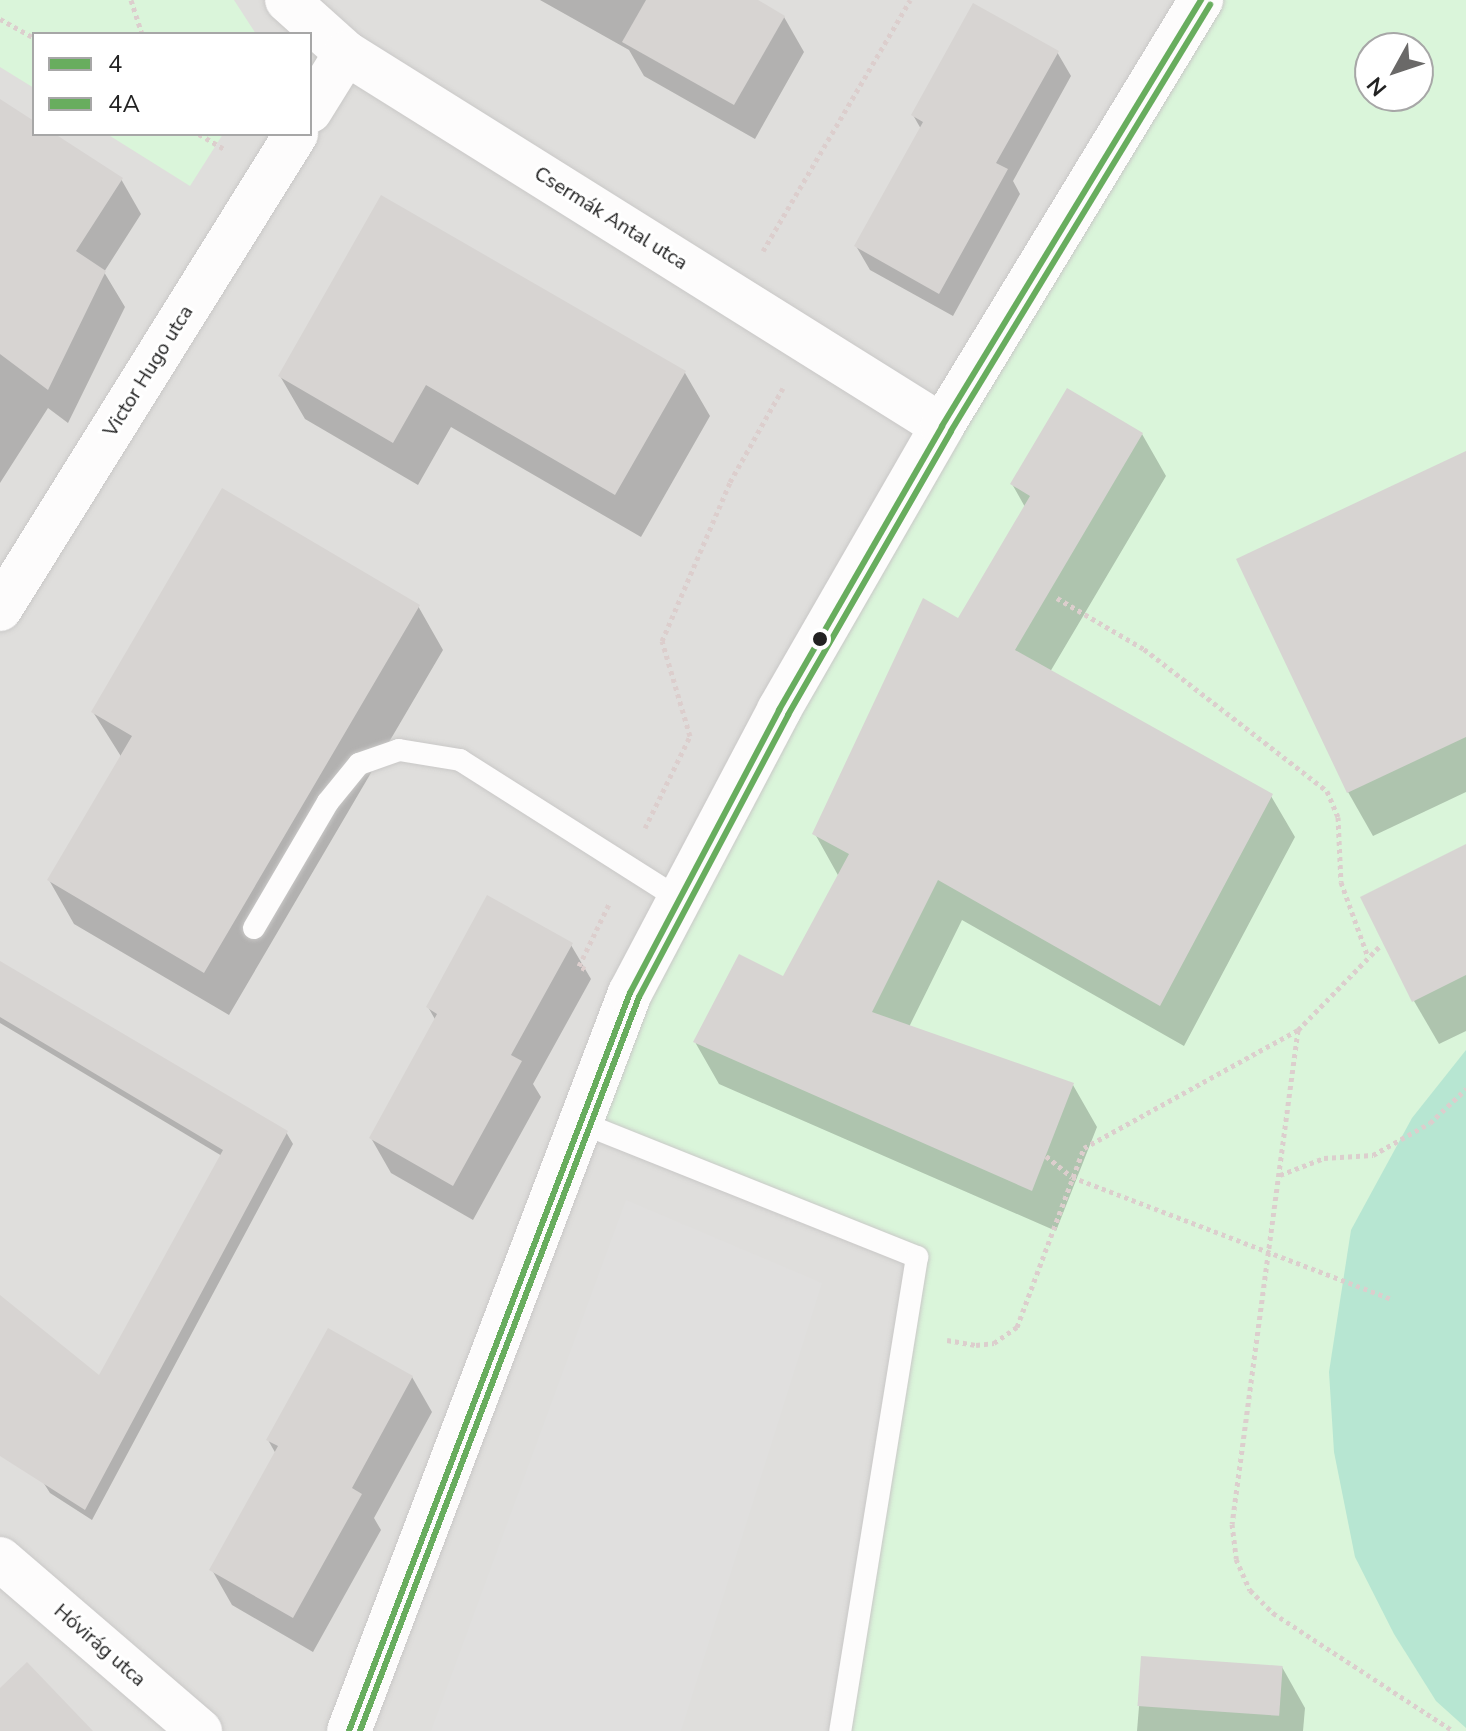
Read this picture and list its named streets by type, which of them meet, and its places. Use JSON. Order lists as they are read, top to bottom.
{
  "streets": {
    "street": ["Csermák Antal utca", "Victor Hugo utca", "Hóvirág utca"]
  },
  "lines": ["transit line 4", "transit line 4A"],
  "legend": ["4", "4A"],
  "north": "bottom left"
}
